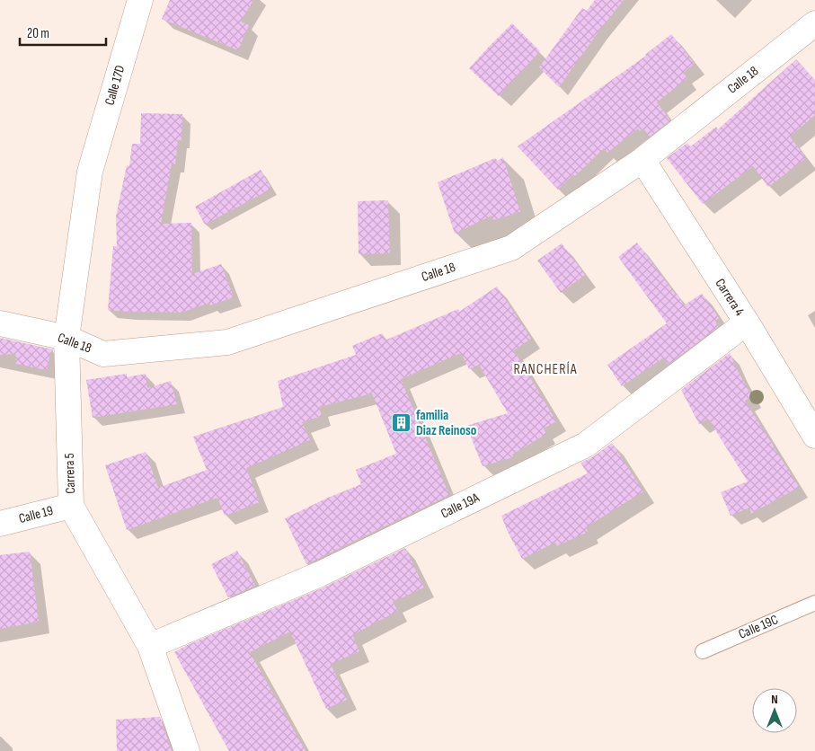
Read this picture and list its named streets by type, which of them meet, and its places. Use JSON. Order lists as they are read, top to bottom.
{
  "streets": {
    "street": [
      "Calle 18",
      "Calle 17D",
      "Carrera 4",
      "Carrera 5",
      "Calle 19A",
      "Calle 19"
    ],
    "lane": ["Calle 19C"]
  },
  "crossings": [
    ["Calle 18", "Carrera 4"],
    ["Calle 18", "Carrera 5"],
    ["Calle 17D", "Carrera 5"],
    ["Carrera 4", "Calle 19A"],
    ["Carrera 5", "Calle 19A"],
    ["Carrera 5", "Calle 19"]
  ],
  "districts": ["RANCHERÍA"],
  "places": {
    "building": ["familia Diaz Reinoso"]
  },
  "scale_bar": "20 m",
  "north": "top"
}
